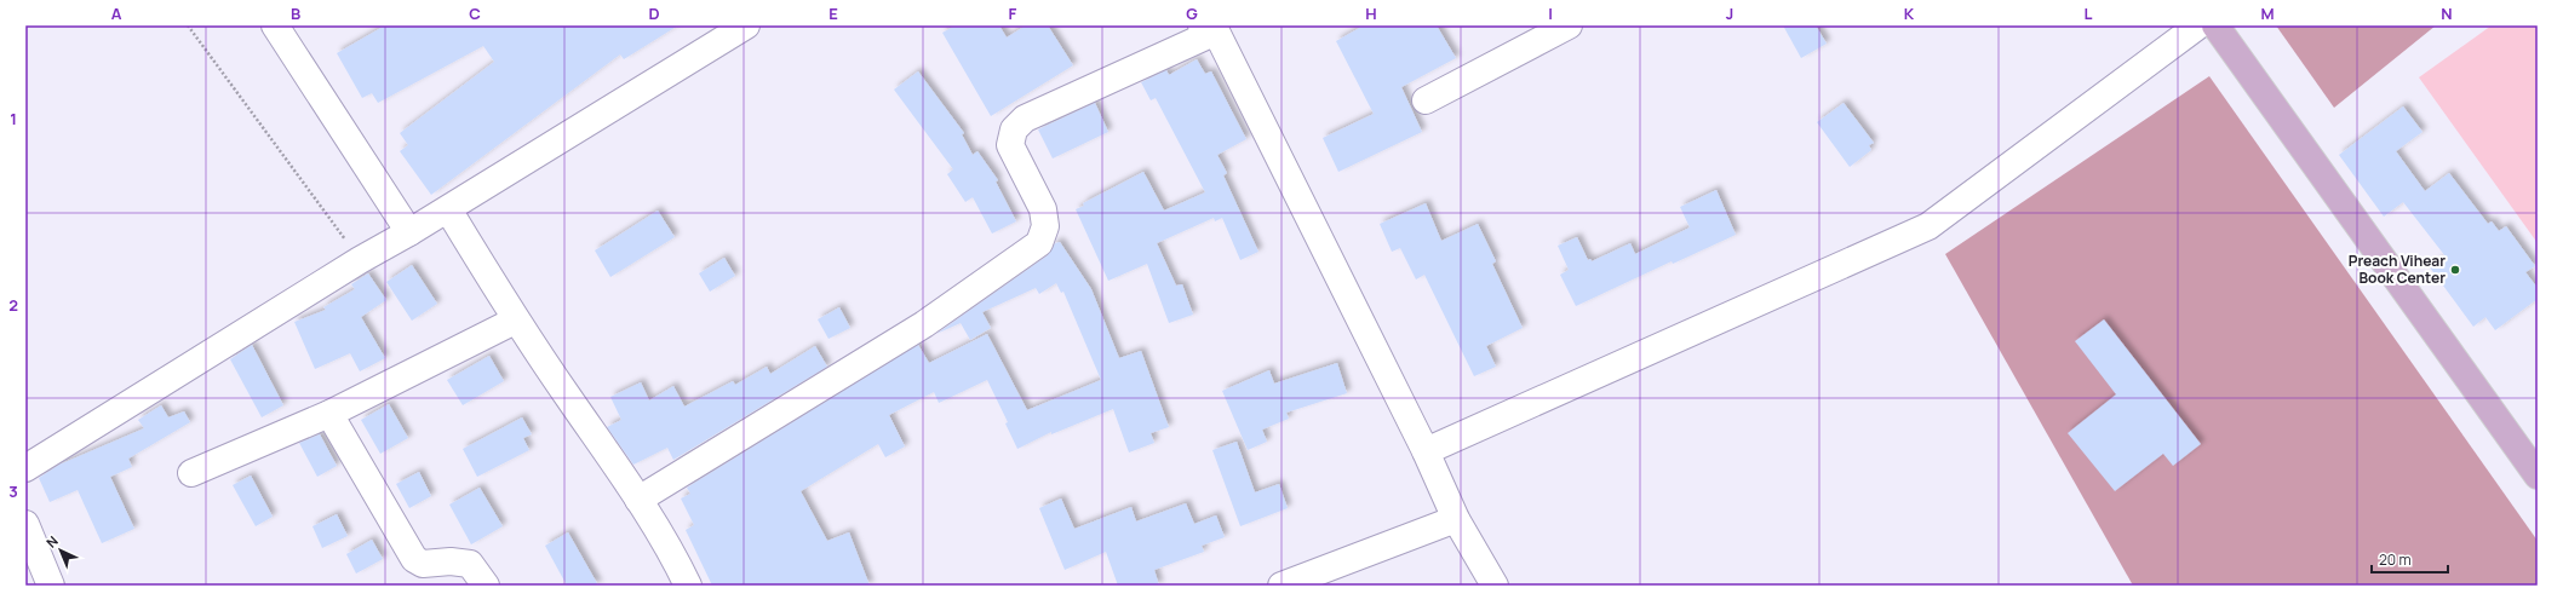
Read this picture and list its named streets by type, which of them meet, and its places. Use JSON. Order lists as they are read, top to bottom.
{
  "places": ["Preach Vihear Book Center"],
  "scale_bar": "20 m",
  "north": "top left",
  "grid": {
    "columns": [
      "A",
      "B",
      "C",
      "D",
      "E",
      "F",
      "G",
      "H",
      "I",
      "J",
      "K",
      "L",
      "M",
      "N"
    ],
    "rows": ["1", "2", "3"]
  }
}
